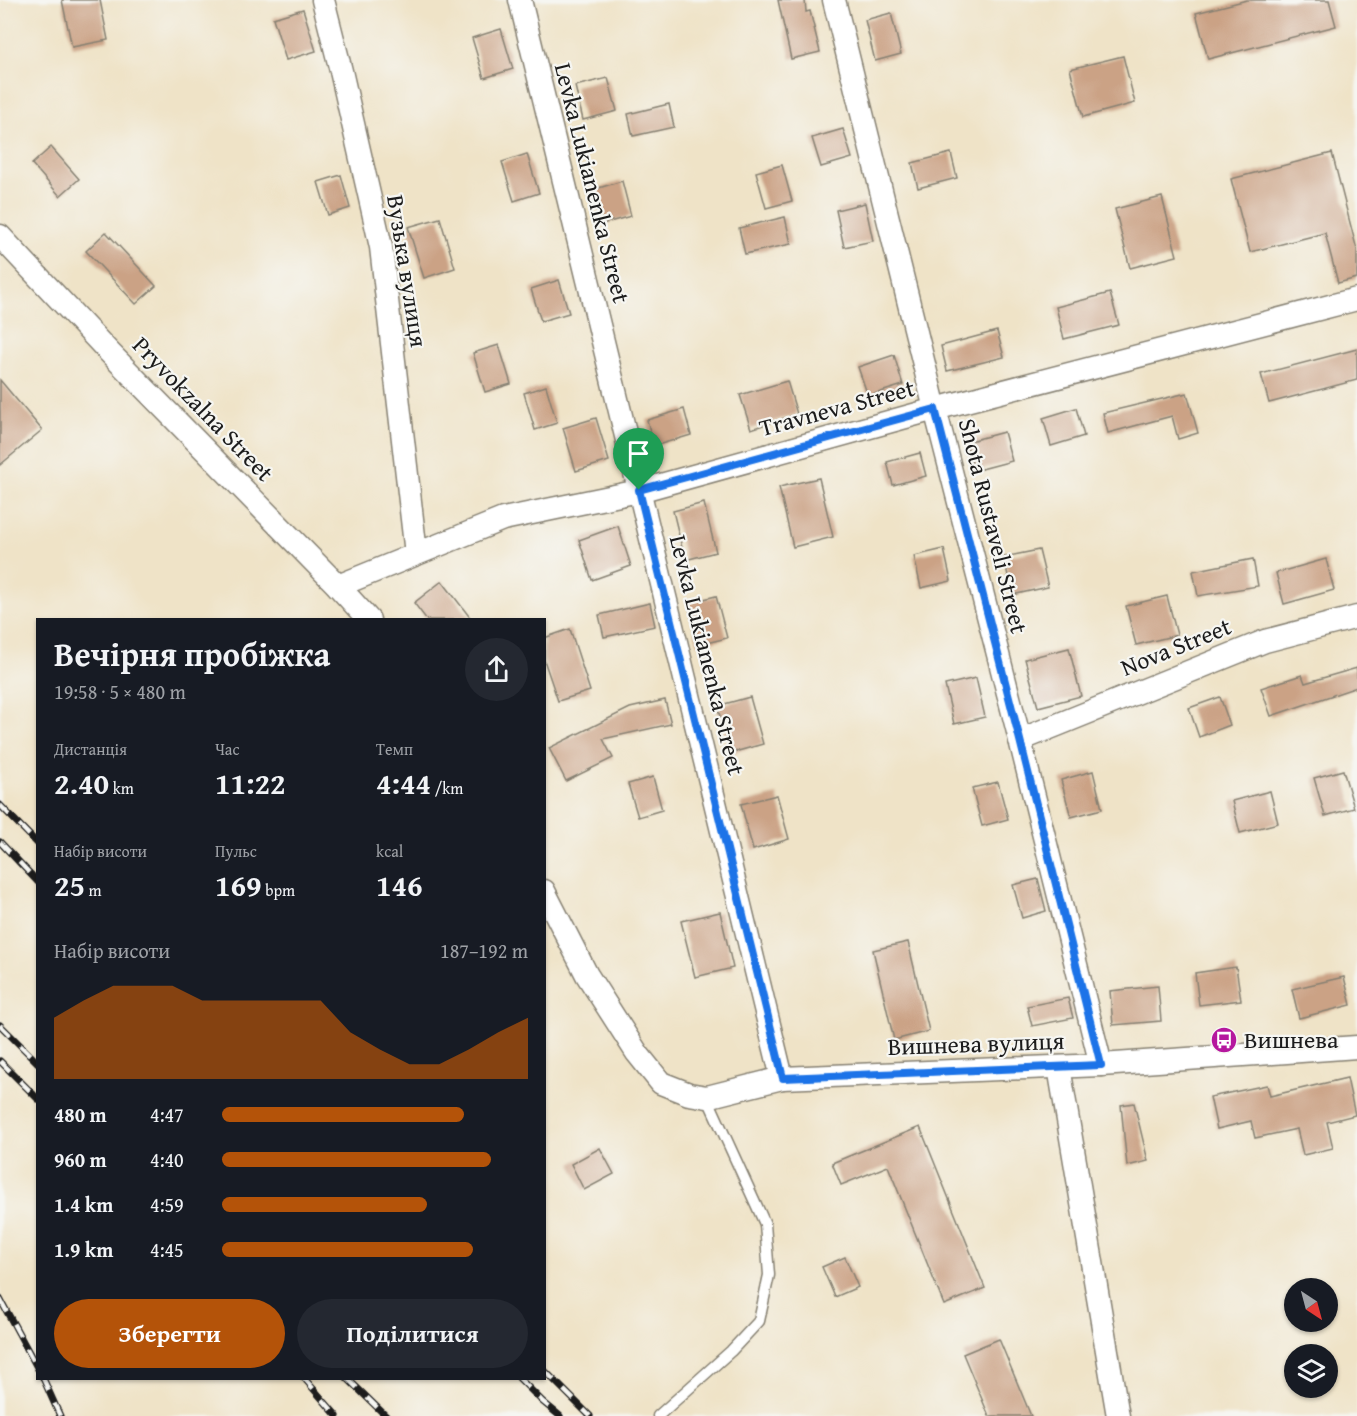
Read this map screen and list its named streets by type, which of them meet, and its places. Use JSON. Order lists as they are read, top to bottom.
{
  "streets": {
    "street": [
      "Levka Lukianenka Street",
      "Вузька вулиця",
      "Travneva Street",
      "Pryvokzalna Street",
      "Shota Rustaveli Street",
      "Nova Street",
      "Вишнева вулиця"
    ]
  },
  "crossings": [
    ["Levka Lukianenka Street", "Travneva Street"],
    ["Levka Lukianenka Street", "Вишнева вулиця"],
    ["Вузька вулиця", "Travneva Street"],
    ["Travneva Street", "Pryvokzalna Street"],
    ["Travneva Street", "Shota Rustaveli Street"],
    ["Shota Rustaveli Street", "Nova Street"],
    ["Shota Rustaveli Street", "Вишнева вулиця"]
  ],
  "places": {
    "bus stop": ["Вишнева"]
  },
  "north": "bottom right",
  "page": {
    "heading": ["Вечірня пробіжка", "19:58 · 5 × 480 m"],
    "stats": [
      ["Дистанція", "2.40 km"],
      ["Час", "11:22"],
      ["Темп", "4:44 /km"],
      ["Набір висоти", "25 m"],
      ["Пульс", "169 bpm"],
      ["kcal", "146"]
    ],
    "chart": ["Набір висоти", "187–192 m"],
    "list": [
      {
        "name": "480 m",
        "note": "4:47"
      },
      {
        "name": "960 m",
        "note": "4:40"
      },
      {
        "name": "1.4 km",
        "note": "4:59"
      },
      {
        "name": "1.9 km",
        "note": "4:45"
      }
    ],
    "buttons": ["Зберегти", "Поділитися"]
  }
}
